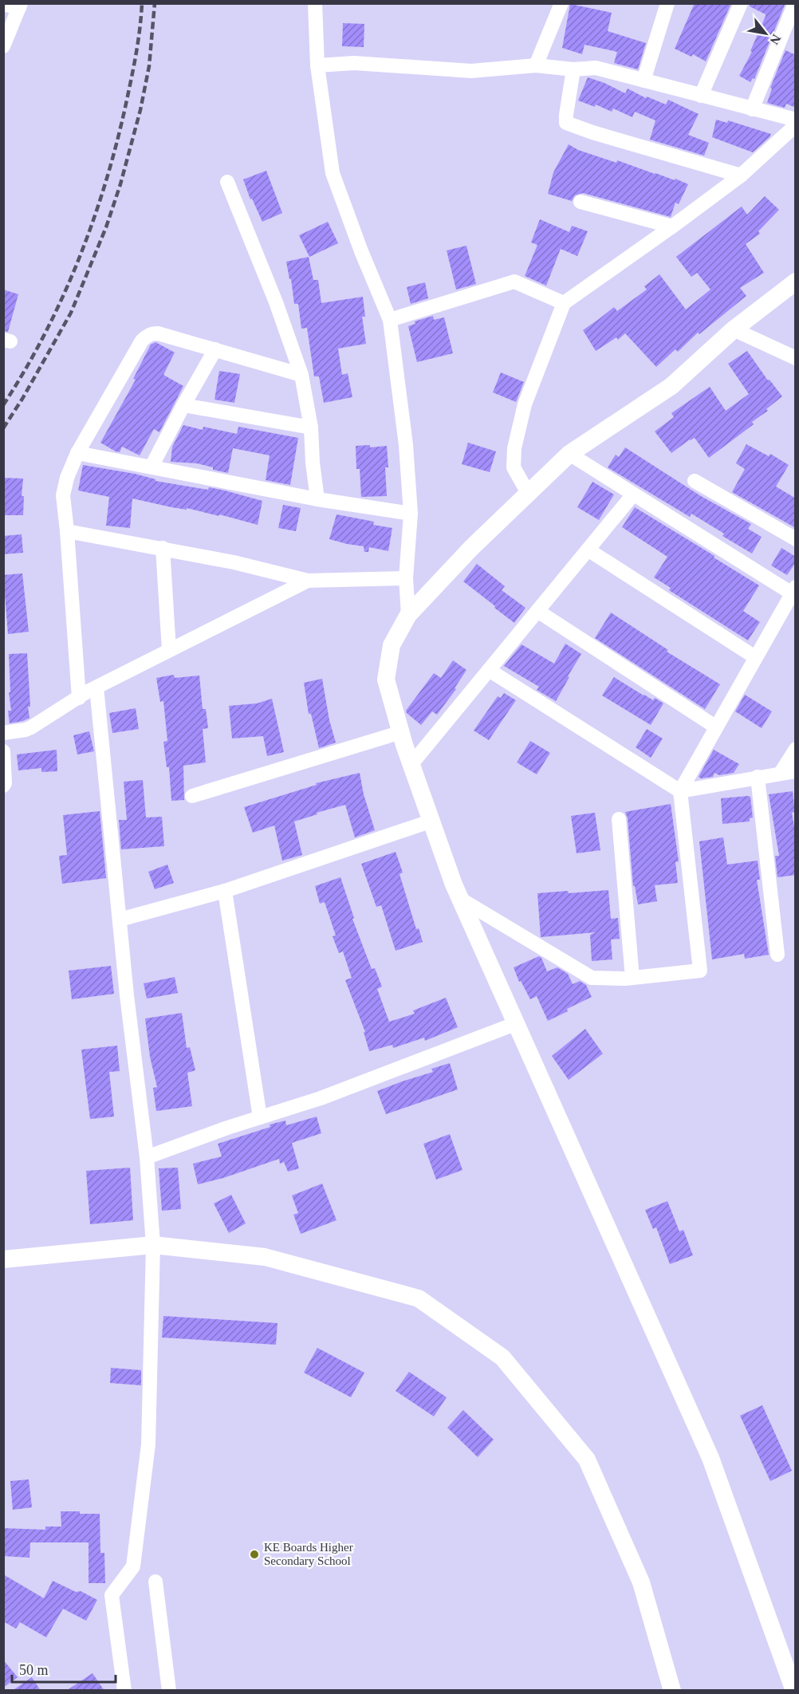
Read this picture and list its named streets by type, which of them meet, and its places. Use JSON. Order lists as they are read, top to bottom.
{
  "places": ["KE Boards Higher Secondary School"],
  "scale_bar": "50 m",
  "north": "bottom right"
}
